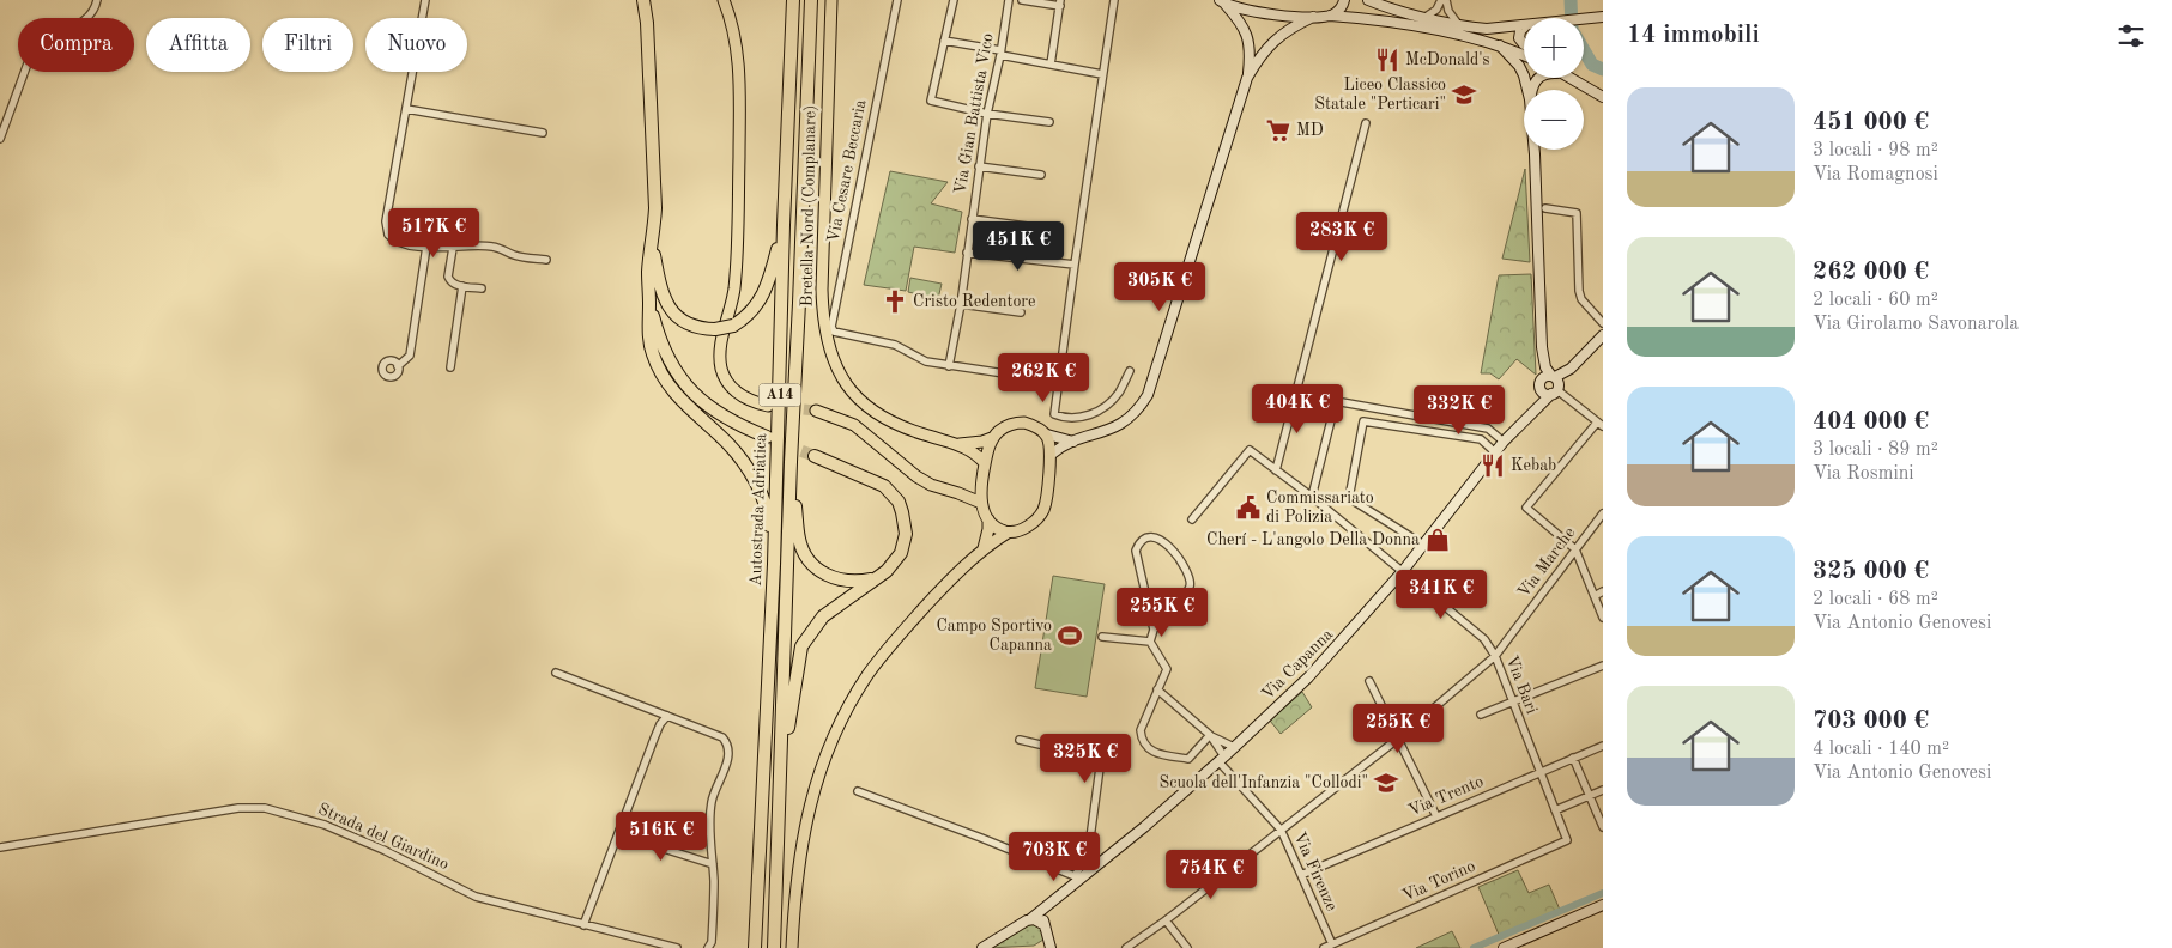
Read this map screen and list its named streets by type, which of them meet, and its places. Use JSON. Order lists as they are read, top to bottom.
{
  "streets": {
    "highway": ["A14", "Autostrada Adriatica"],
    "main road": ["Bretella Nord (Complanare)", "Via Capanna"],
    "street": [
      "Via Gian Battista Vico",
      "Via Cesare Beccaria",
      "Via Marche",
      "Via Bari",
      "Via Trento",
      "Strada del Giardino",
      "Via Firenze",
      "Via Torino"
    ]
  },
  "crossings": [
    ["Via Gian Battista Vico", "Via Cesare Beccaria"],
    ["Via Marche", "Via Bari"],
    ["Via Marche", "Via Firenze"],
    ["Via Capanna", "Via Bari"],
    ["Via Capanna", "Via Firenze"],
    ["Via Bari", "Via Trento"],
    ["Via Bari", "Via Torino"],
    ["Via Trento", "Via Firenze"],
    ["Via Firenze", "Via Torino"]
  ],
  "places": {
    "restaurant": ["McDonald's", "Kebab"],
    "school or university": ["Liceo Classico Statale \"Perticari\"", "Scuola dell'Infanzia \"Collodi\""],
    "supermarket": ["MD"],
    "church": ["Cristo Redentore"],
    "public building": ["Commissariato di Polizia"],
    "shop": ["Cherí - L'angolo Della Donna"],
    "sports": ["Campo Sportivo Capanna"]
  },
  "page": {
    "heading": "14 immobili",
    "map_buttons": ["+", "−"],
    "chip": [
      "Compra",
      "Affitta",
      "Filtri",
      "Nuovo"
    ],
    "list": [
      {
        "name": "451 000 €",
        "note": "3 locali · 98 m² · Via Romagnosi"
      },
      {
        "name": "262 000 €",
        "note": "2 locali · 60 m² · Via Girolamo Savonarola"
      },
      {
        "name": "404 000 €",
        "note": "3 locali · 89 m² · Via Rosmini"
      },
      {
        "name": "325 000 €",
        "note": "2 locali · 68 m² · Via Antonio Genovesi"
      },
      {
        "name": "703 000 €",
        "note": "4 locali · 140 m² · Via Antonio Genovesi"
      }
    ],
    "price": [
      "517K €",
      "283K €",
      "451K €",
      "305K €",
      "262K €",
      "404K €",
      "332K €",
      "341K €",
      "255K €",
      "255K €",
      "325K €",
      "516K €",
      "703K €",
      "754K €"
    ]
  }
}
